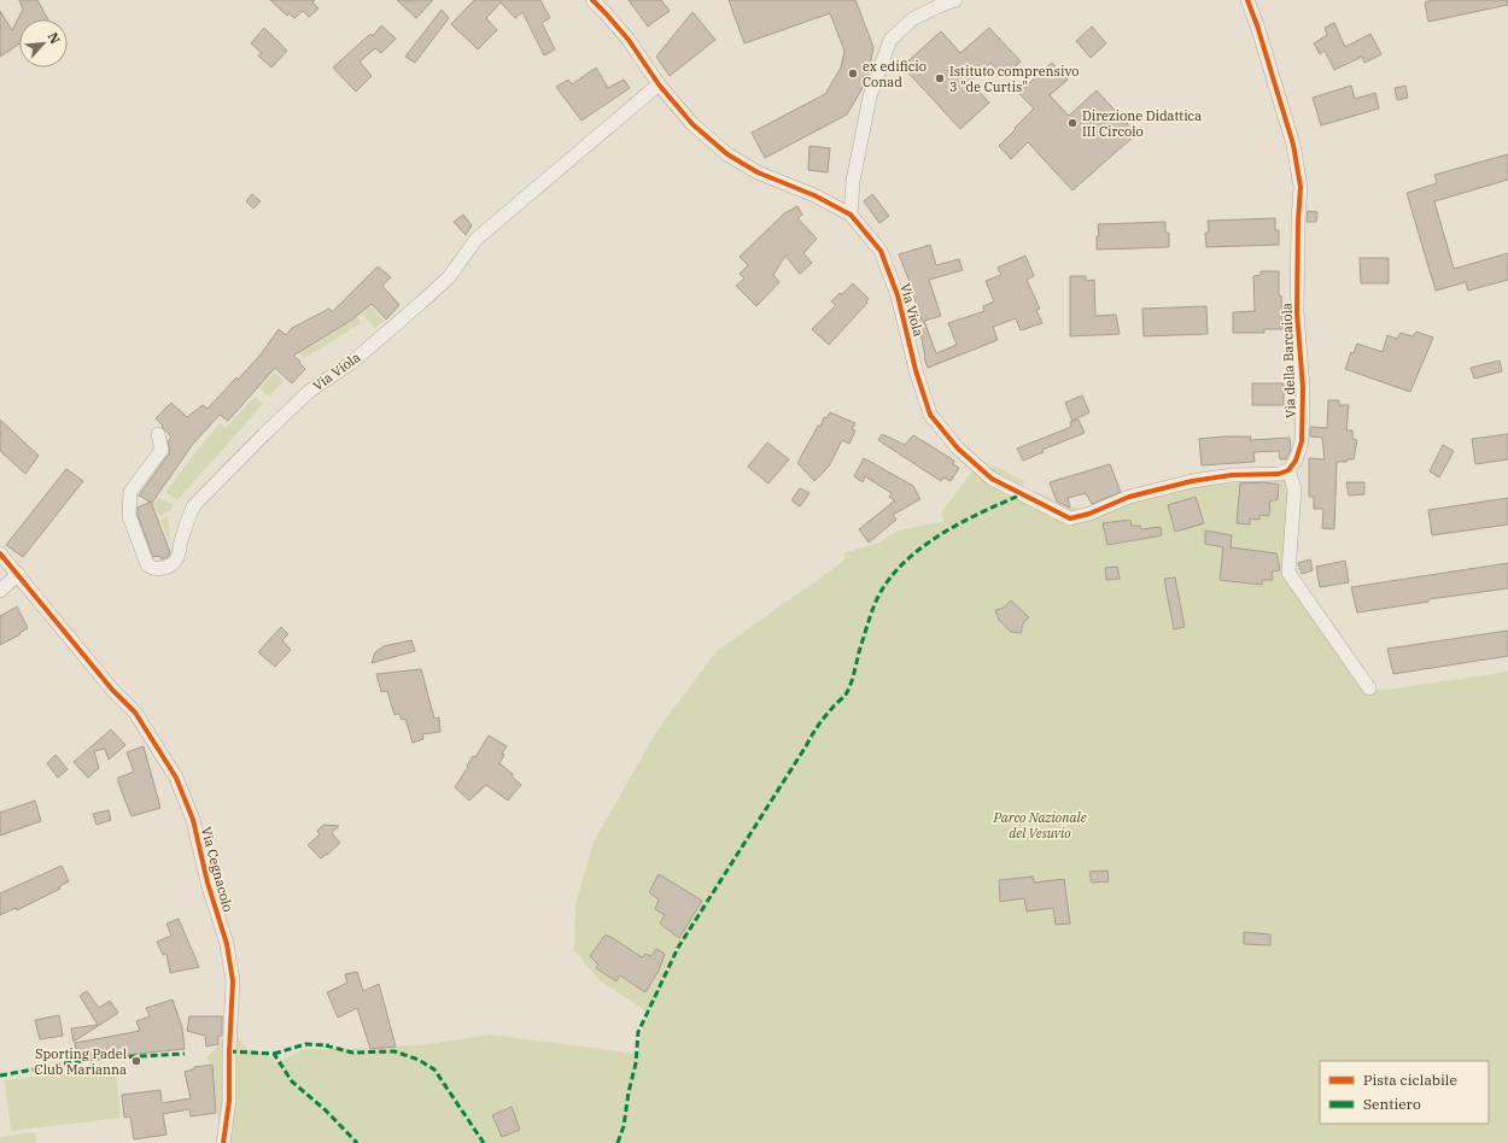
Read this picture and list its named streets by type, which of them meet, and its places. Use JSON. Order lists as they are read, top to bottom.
{
  "streets": {
    "street": ["Via Viola", "Via della Barcaiola", "Via Cegnacolo"]
  },
  "crossings": [
    ["Via Viola", "Via della Barcaiola"]
  ],
  "parks": ["Parco Nazionale del Vesuvio"],
  "places": [
    "ex edificio Conad",
    "Istituto comprensivo 3 \"de Curtis\"",
    "Direzione Didattica III Circolo",
    "Sporting Padel Club Marianna"
  ],
  "legend": ["Pista ciclabile", "Sentiero"],
  "north": "top right"
}
